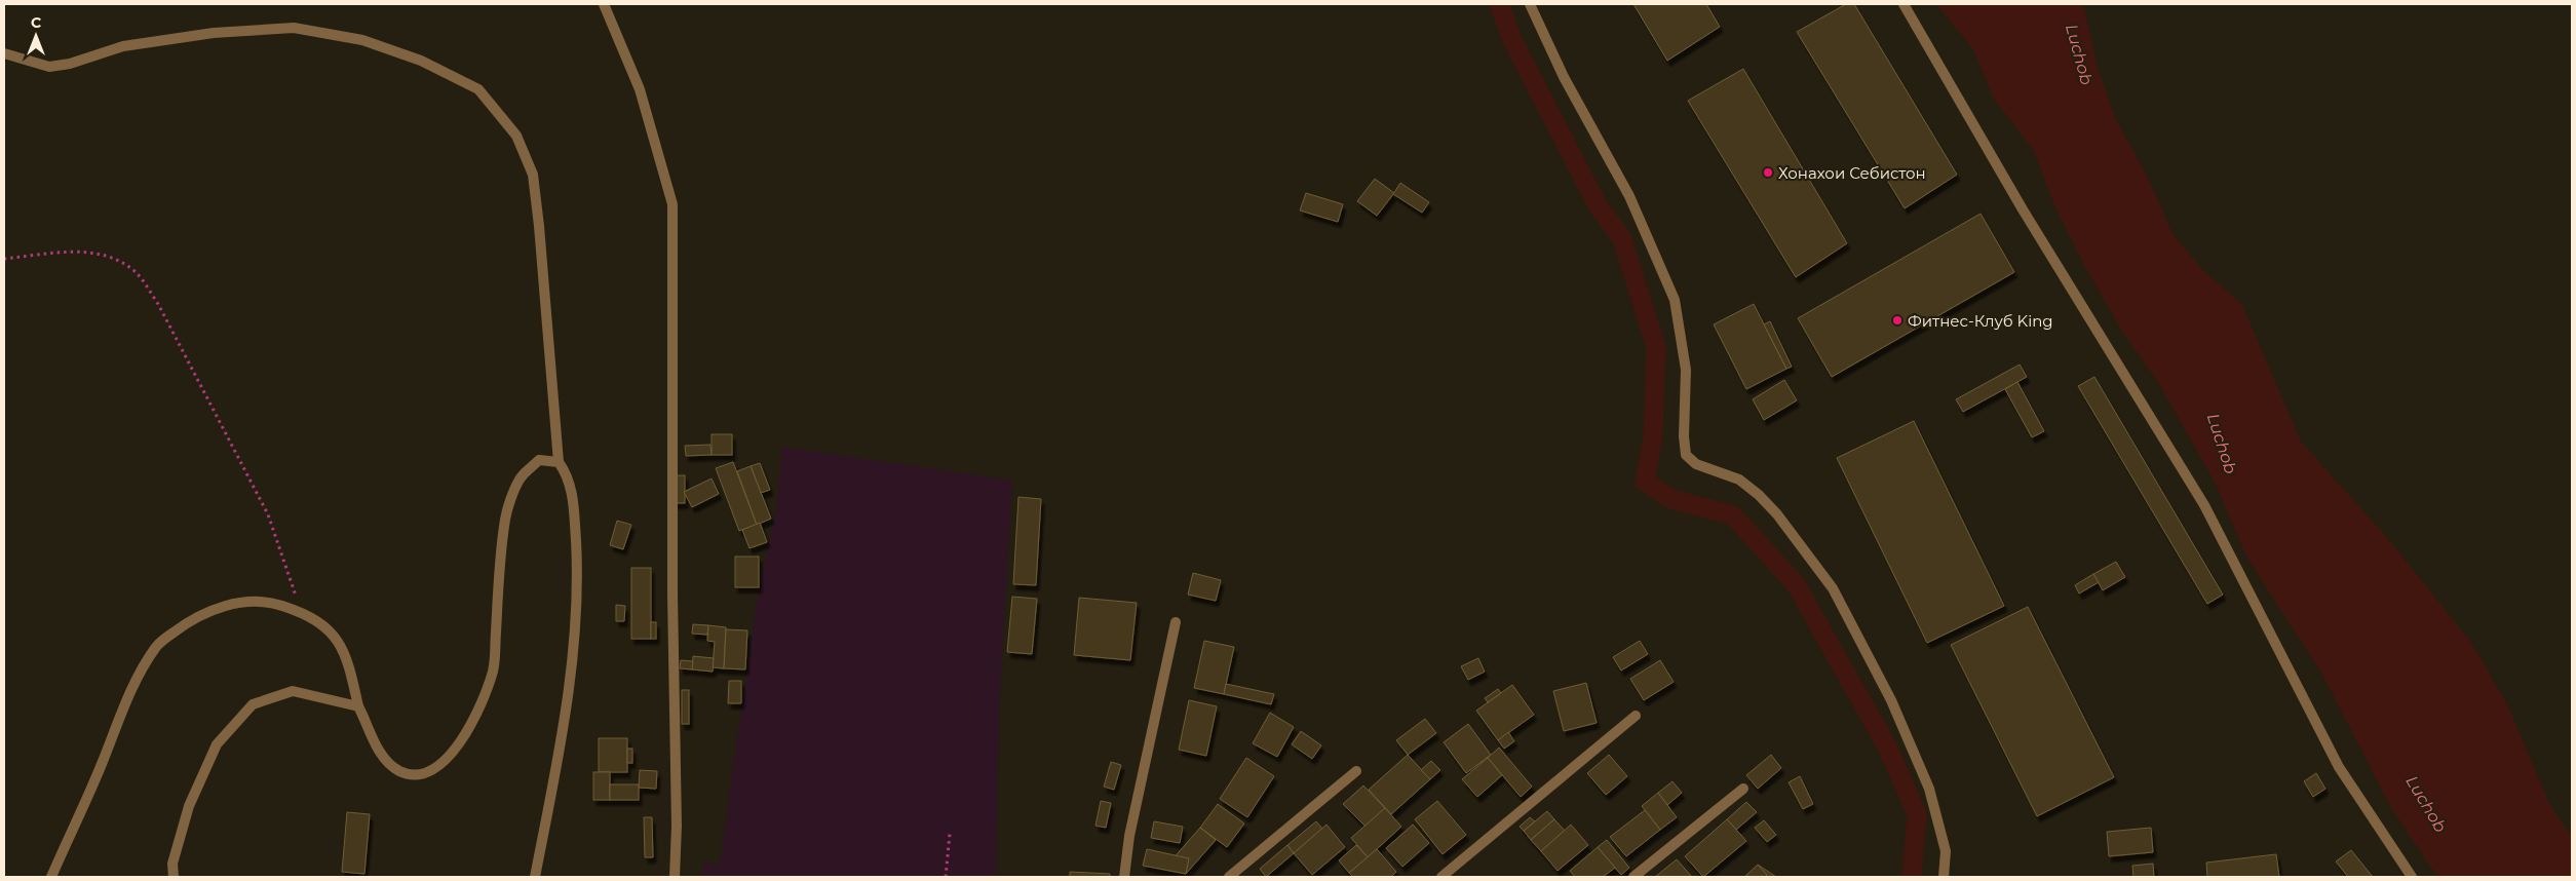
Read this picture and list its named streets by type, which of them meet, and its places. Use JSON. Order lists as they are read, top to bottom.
{
  "water": ["Luchob"],
  "places": ["Хонахои Себистон", "Фитнес-Клуб King"],
  "north": "top"
}
